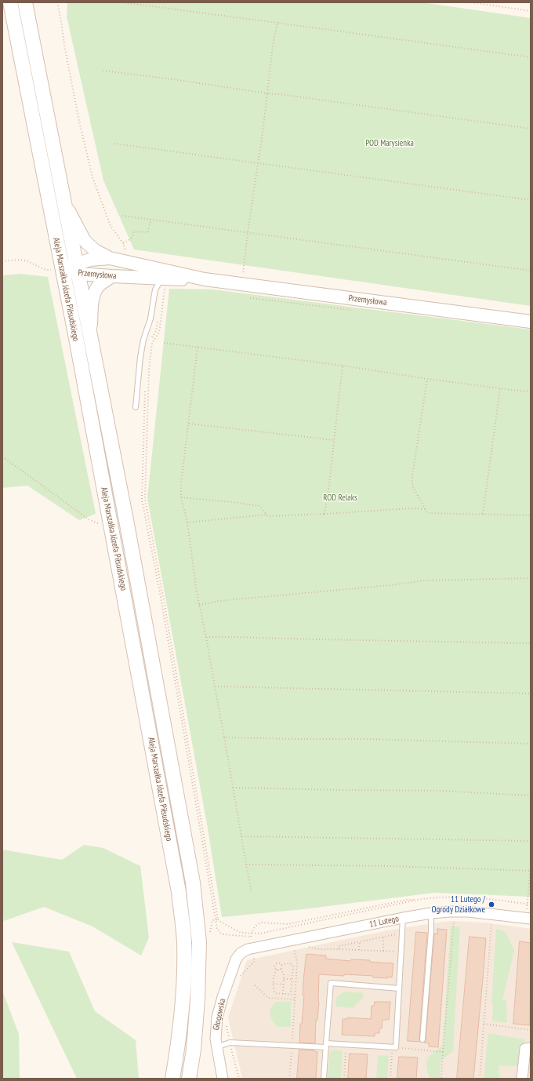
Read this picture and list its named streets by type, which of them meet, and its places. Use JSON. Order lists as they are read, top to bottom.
{
  "streets": {
    "main road": ["Aleja Marszałka Józefa Piłsudskiego"],
    "street": ["Przemysłowa", "11 Lutego", "Głogowska"]
  },
  "crossings": [
    ["Przemysłowa", "Aleja Marszałka Józefa Piłsudskiego"],
    ["11 Lutego", "Głogowska"]
  ],
  "parks": ["POD Marysieńka", "ROD Relaks"],
  "places": ["11 Lutego / Ogrody Działkowe"]
}
